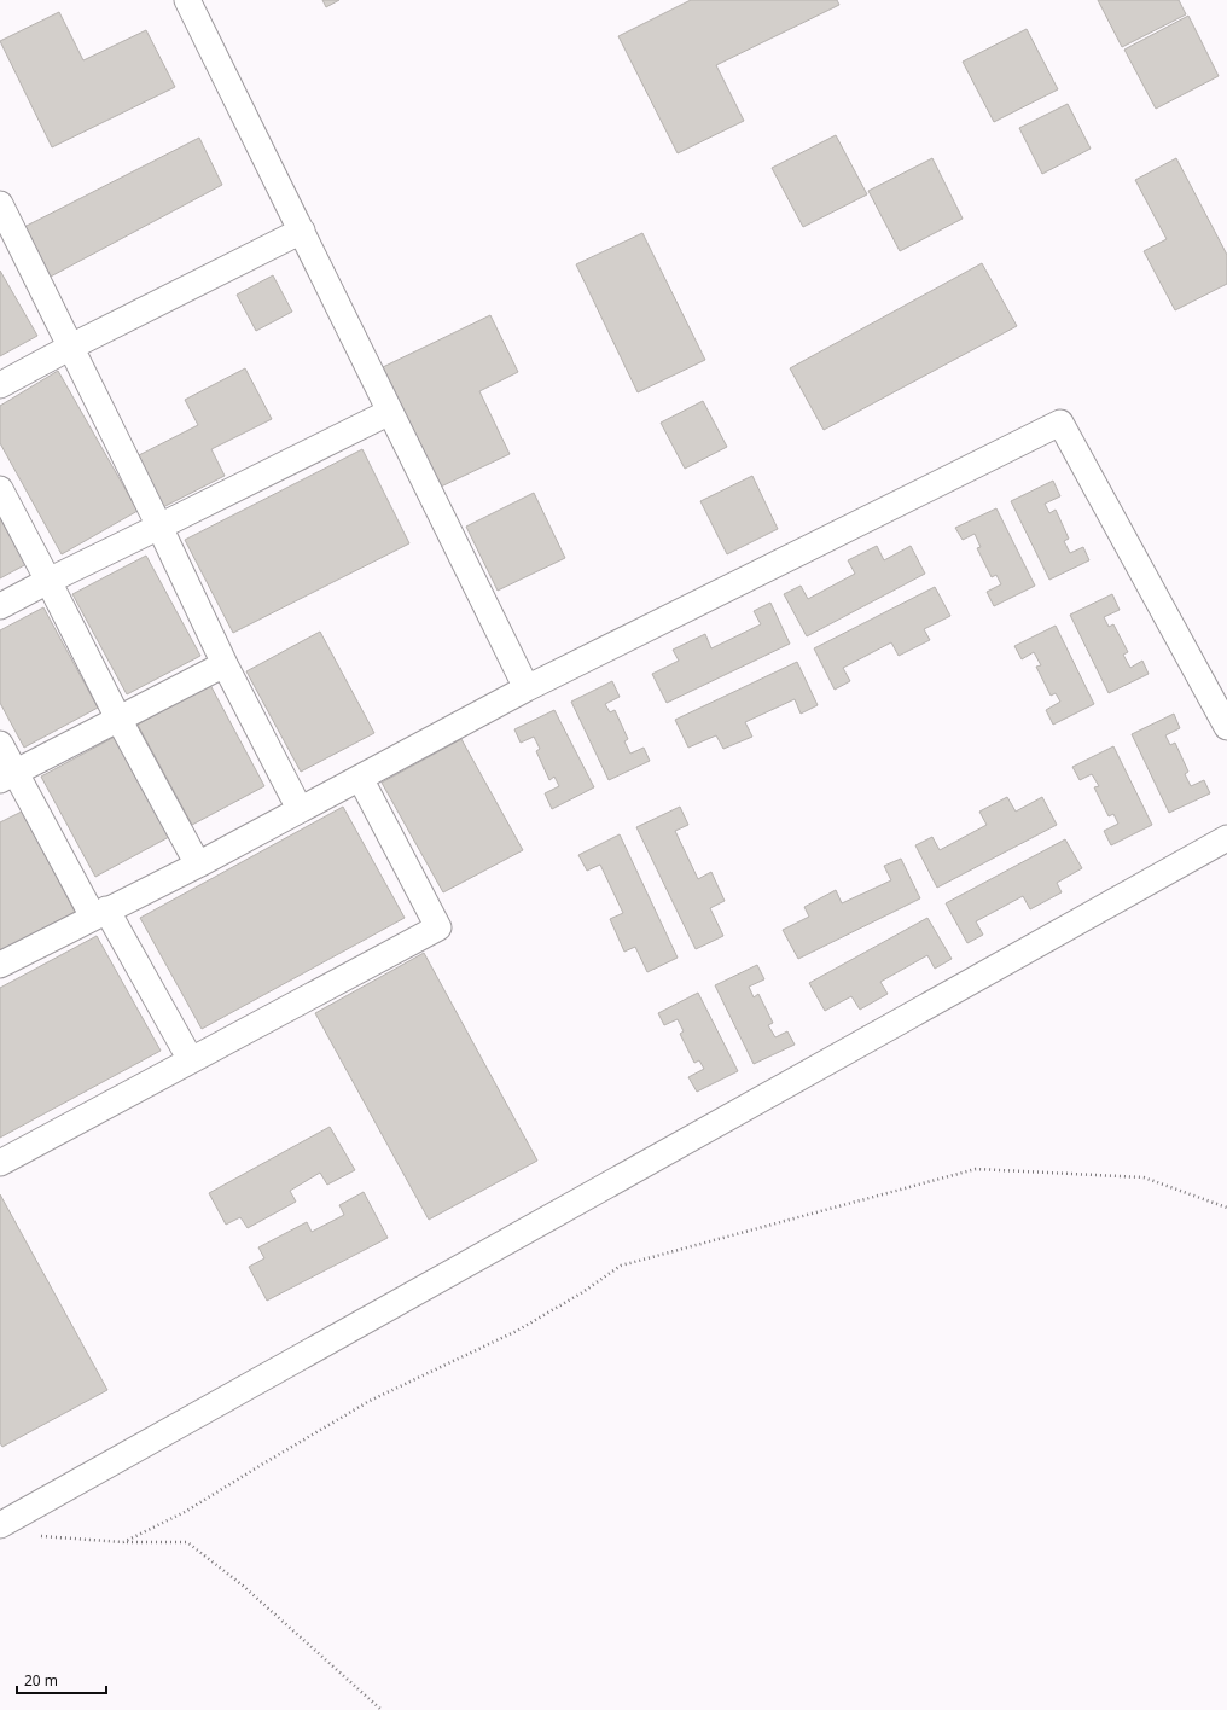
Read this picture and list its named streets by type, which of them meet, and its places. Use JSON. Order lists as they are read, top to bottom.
{
  "scale_bar": "20 m"
}
